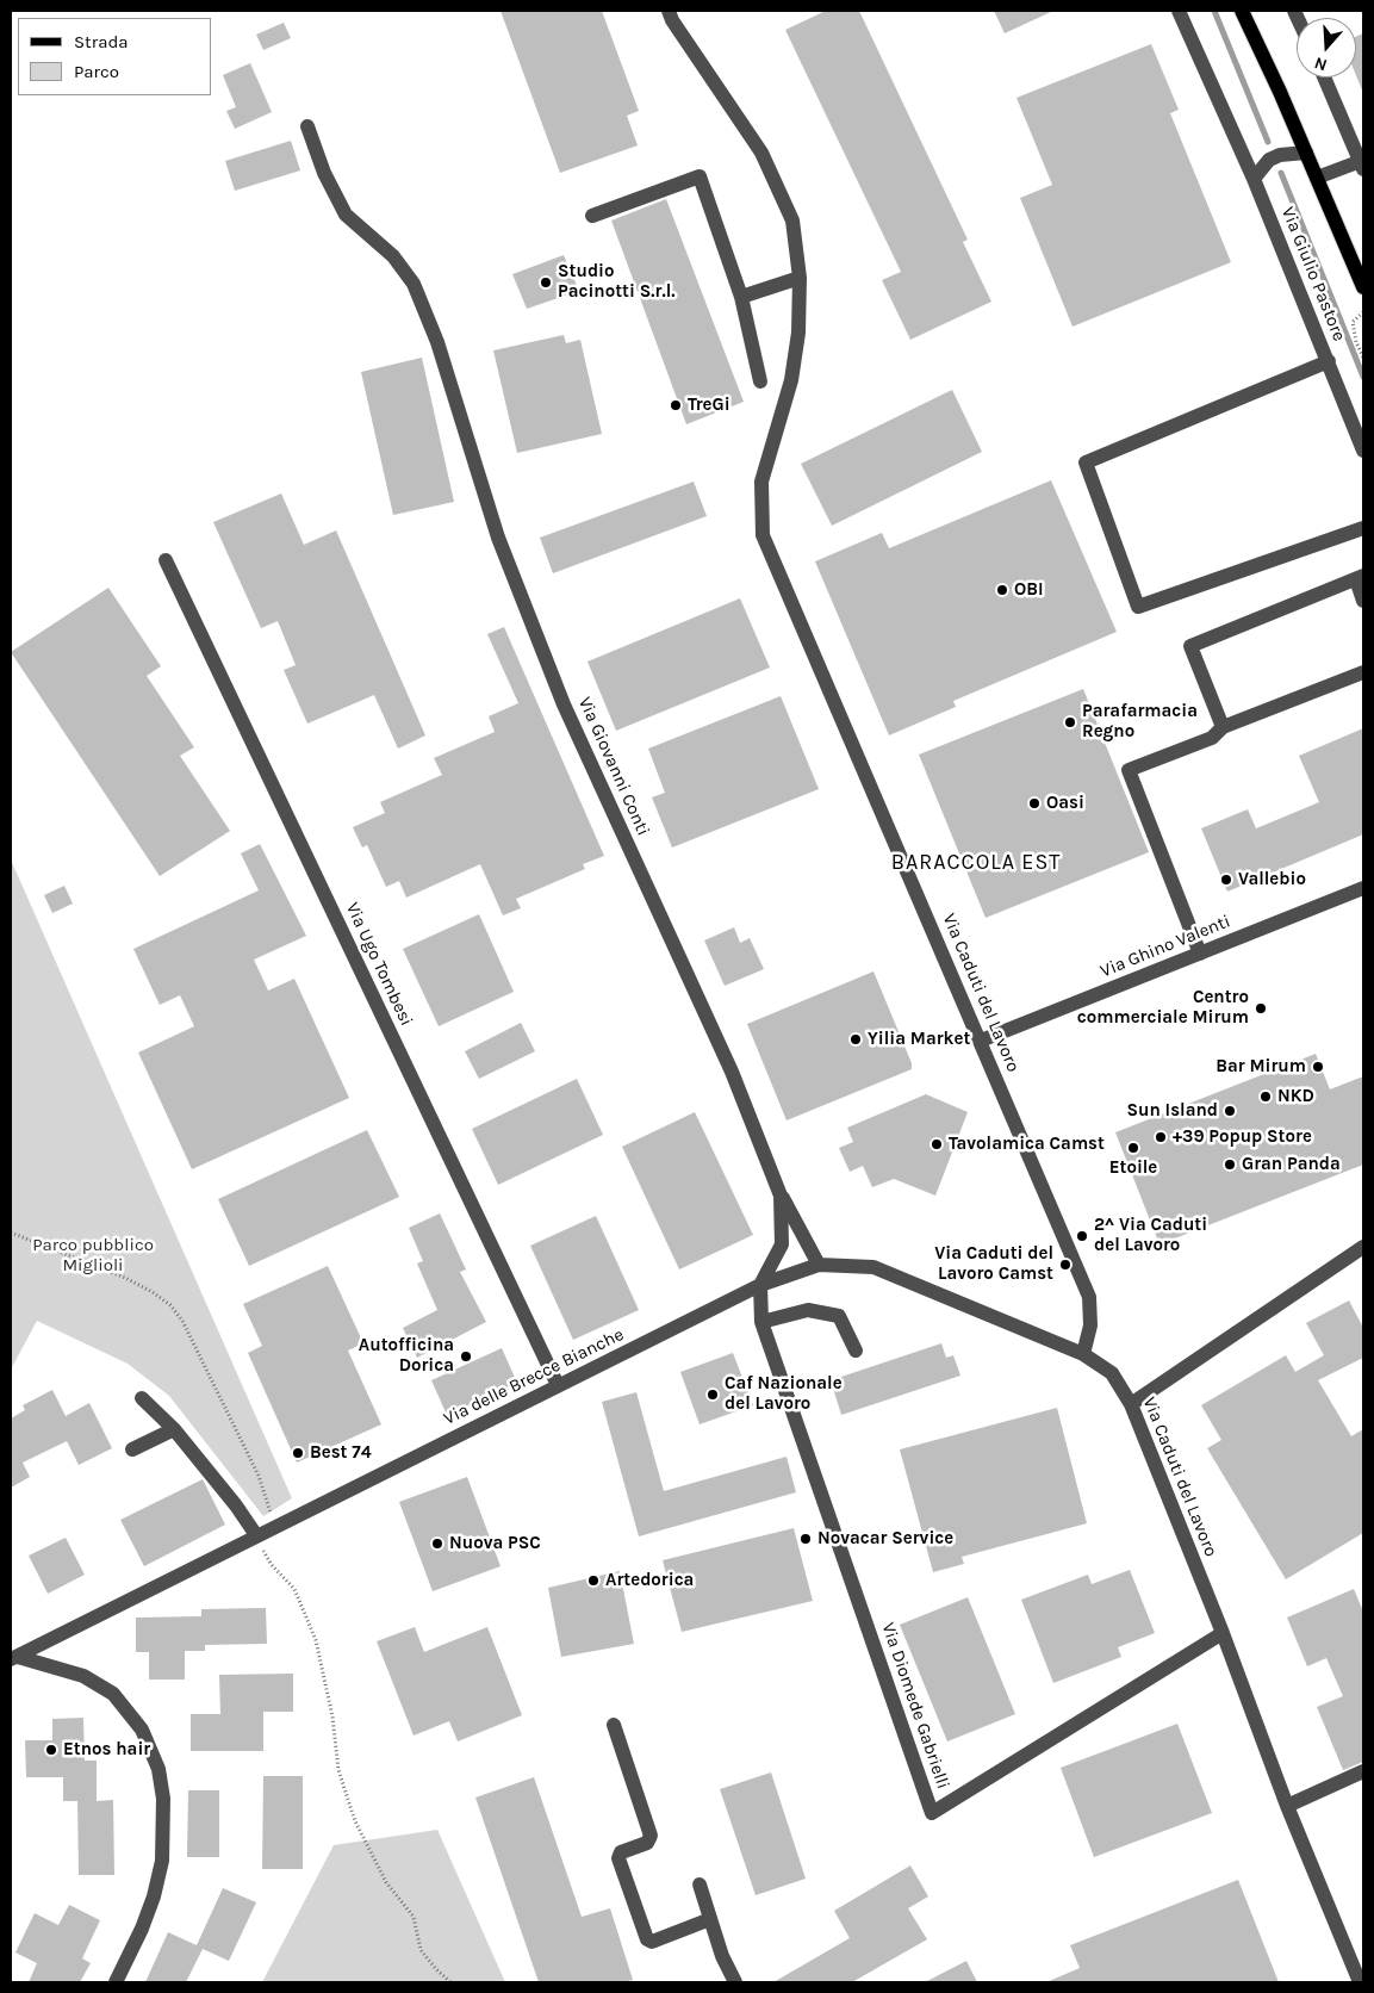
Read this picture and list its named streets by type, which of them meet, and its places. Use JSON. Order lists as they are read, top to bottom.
{
  "streets": {
    "street": [
      "Via Giulio Pastore",
      "Via Giovanni Conti",
      "Via Ghino Valenti",
      "Via Ugo Tombesi",
      "Via Caduti del Lavoro",
      "Via delle Brecce Bianche",
      "Via Diomede Gabrielli"
    ]
  },
  "crossings": [
    ["Via Giovanni Conti", "Via delle Brecce Bianche"],
    ["Via Giovanni Conti", "Via Diomede Gabrielli"],
    ["Via Ghino Valenti", "Via Caduti del Lavoro"],
    ["Via Ugo Tombesi", "Via delle Brecce Bianche"],
    ["Via Caduti del Lavoro", "Via delle Brecce Bianche"],
    ["Via Caduti del Lavoro", "Via Diomede Gabrielli"],
    ["Via delle Brecce Bianche", "Via Diomede Gabrielli"]
  ],
  "districts": ["BARACCOLA EST"],
  "parks": ["Parco pubblico Miglioli"],
  "places": [
    "Studio Pacinotti S.r.l.",
    "TreGi",
    "OBI",
    "Parafarmacia Regno",
    "Oasi",
    "Vallebio",
    "Centro commerciale Mirum",
    "Yilia Market",
    "Bar Mirum",
    "NKD",
    "Sun Island",
    "+39 Popup Store",
    "Tavolamica Camst",
    "Etoile",
    "Gran Panda",
    "2^ Via Caduti del Lavoro",
    "Via Caduti del Lavoro Camst",
    "Autofficina Dorica",
    "Caf Nazionale del Lavoro",
    "Best 74",
    "Novacar Service",
    "Nuova PSC",
    "Artedorica",
    "Etnos hair"
  ],
  "legend": ["Strada", "Parco"],
  "north": "bottom"
}
